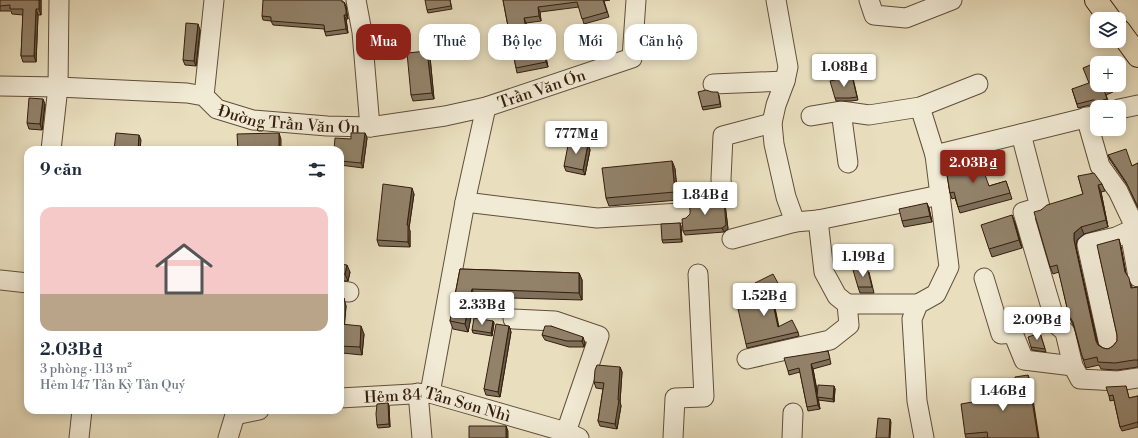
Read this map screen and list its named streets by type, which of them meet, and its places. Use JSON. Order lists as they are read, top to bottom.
{
  "streets": {
    "street": ["Trần Văn Ơn", "Đường Trần Văn Ơn", "Hẻm 84 Tân Sơn Nhì"]
  },
  "crossings": [
    ["Trần Văn Ơn", "Đường Trần Văn Ơn"]
  ],
  "page": {
    "map_buttons": ["+", "−"],
    "chip": [
      "Mua",
      "Thuê",
      "Bộ lọc",
      "Mới",
      "Căn hộ"
    ],
    "price": [
      "1.08B ₫",
      "777M ₫",
      "2.03B ₫",
      "1.84B ₫",
      "1.19B ₫",
      "1.52B ₫",
      "2.33B ₫",
      "2.09B ₫",
      "1.46B ₫"
    ],
    "heading": "9 căn",
    "list": [
      {
        "name": "2.03B ₫",
        "note": "3 phòng · 113 m² · Hẻm 147 Tân Kỳ Tân Quý"
      }
    ]
  }
}
